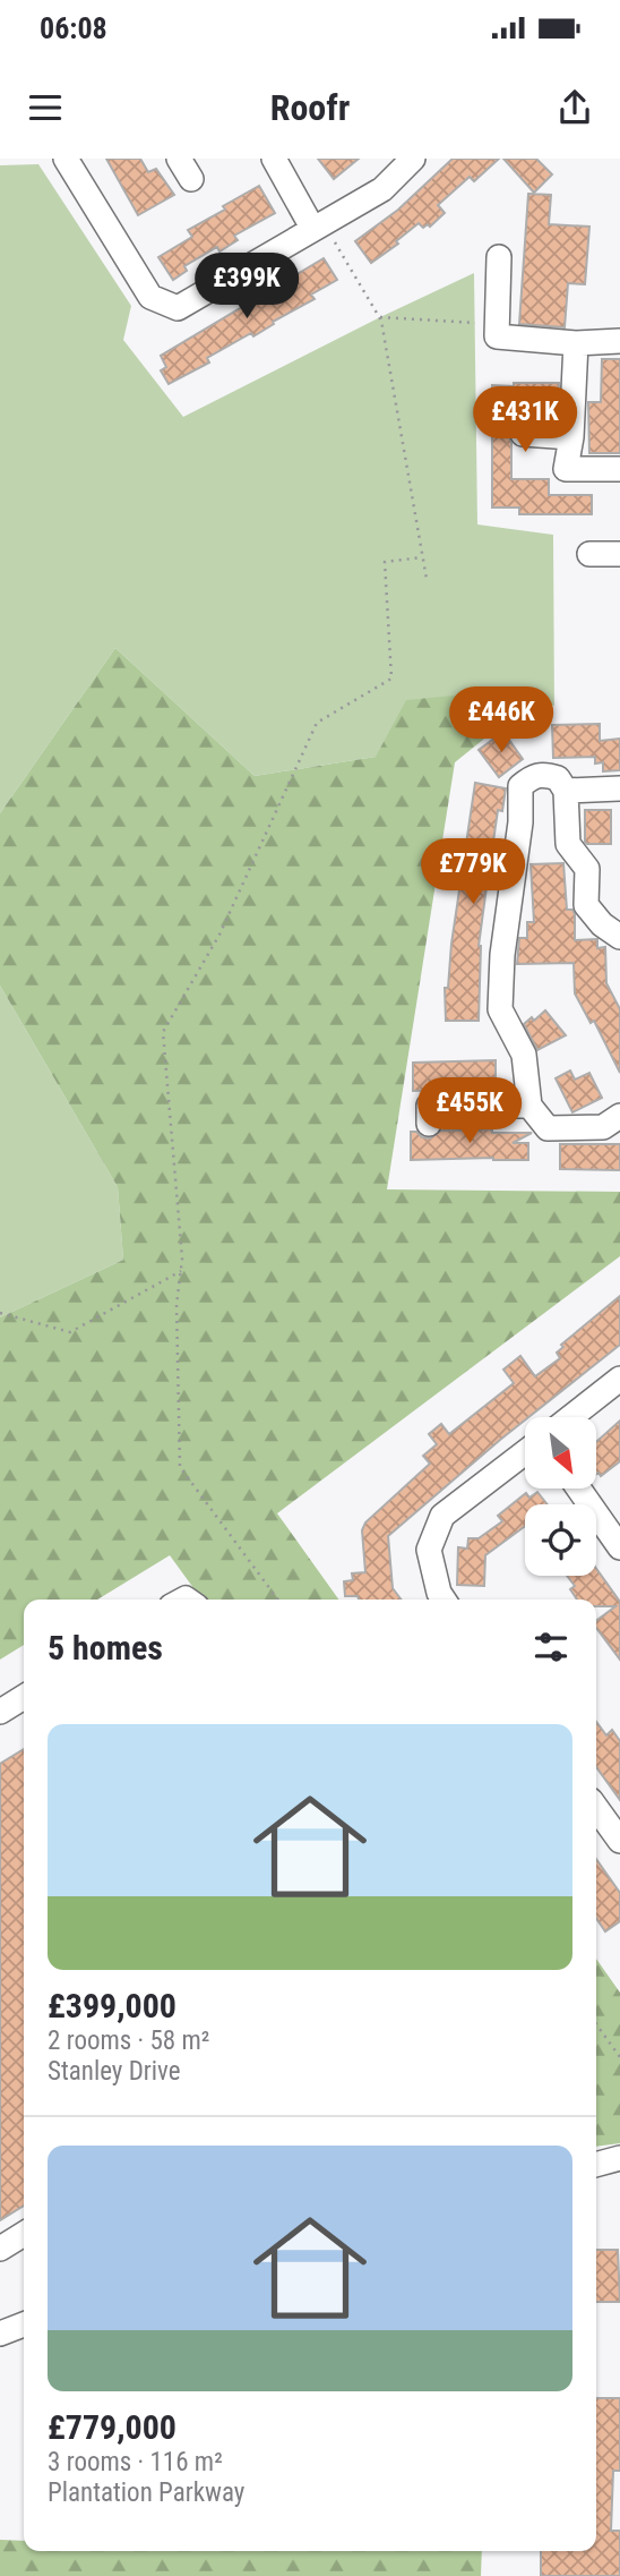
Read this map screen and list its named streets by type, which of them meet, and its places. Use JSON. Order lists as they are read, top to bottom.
{
  "north": "bottom right",
  "page": {
    "status": "06:08",
    "header": "Roofr",
    "price": [
      "£399K",
      "£431K",
      "£446K",
      "£779K",
      "£455K"
    ],
    "heading": "5 homes",
    "list": [
      {
        "name": "£399,000",
        "note": "2 rooms · 58 m² · Stanley Drive"
      },
      {
        "name": "£779,000",
        "note": "3 rooms · 116 m² · Plantation Parkway"
      }
    ]
  }
}
